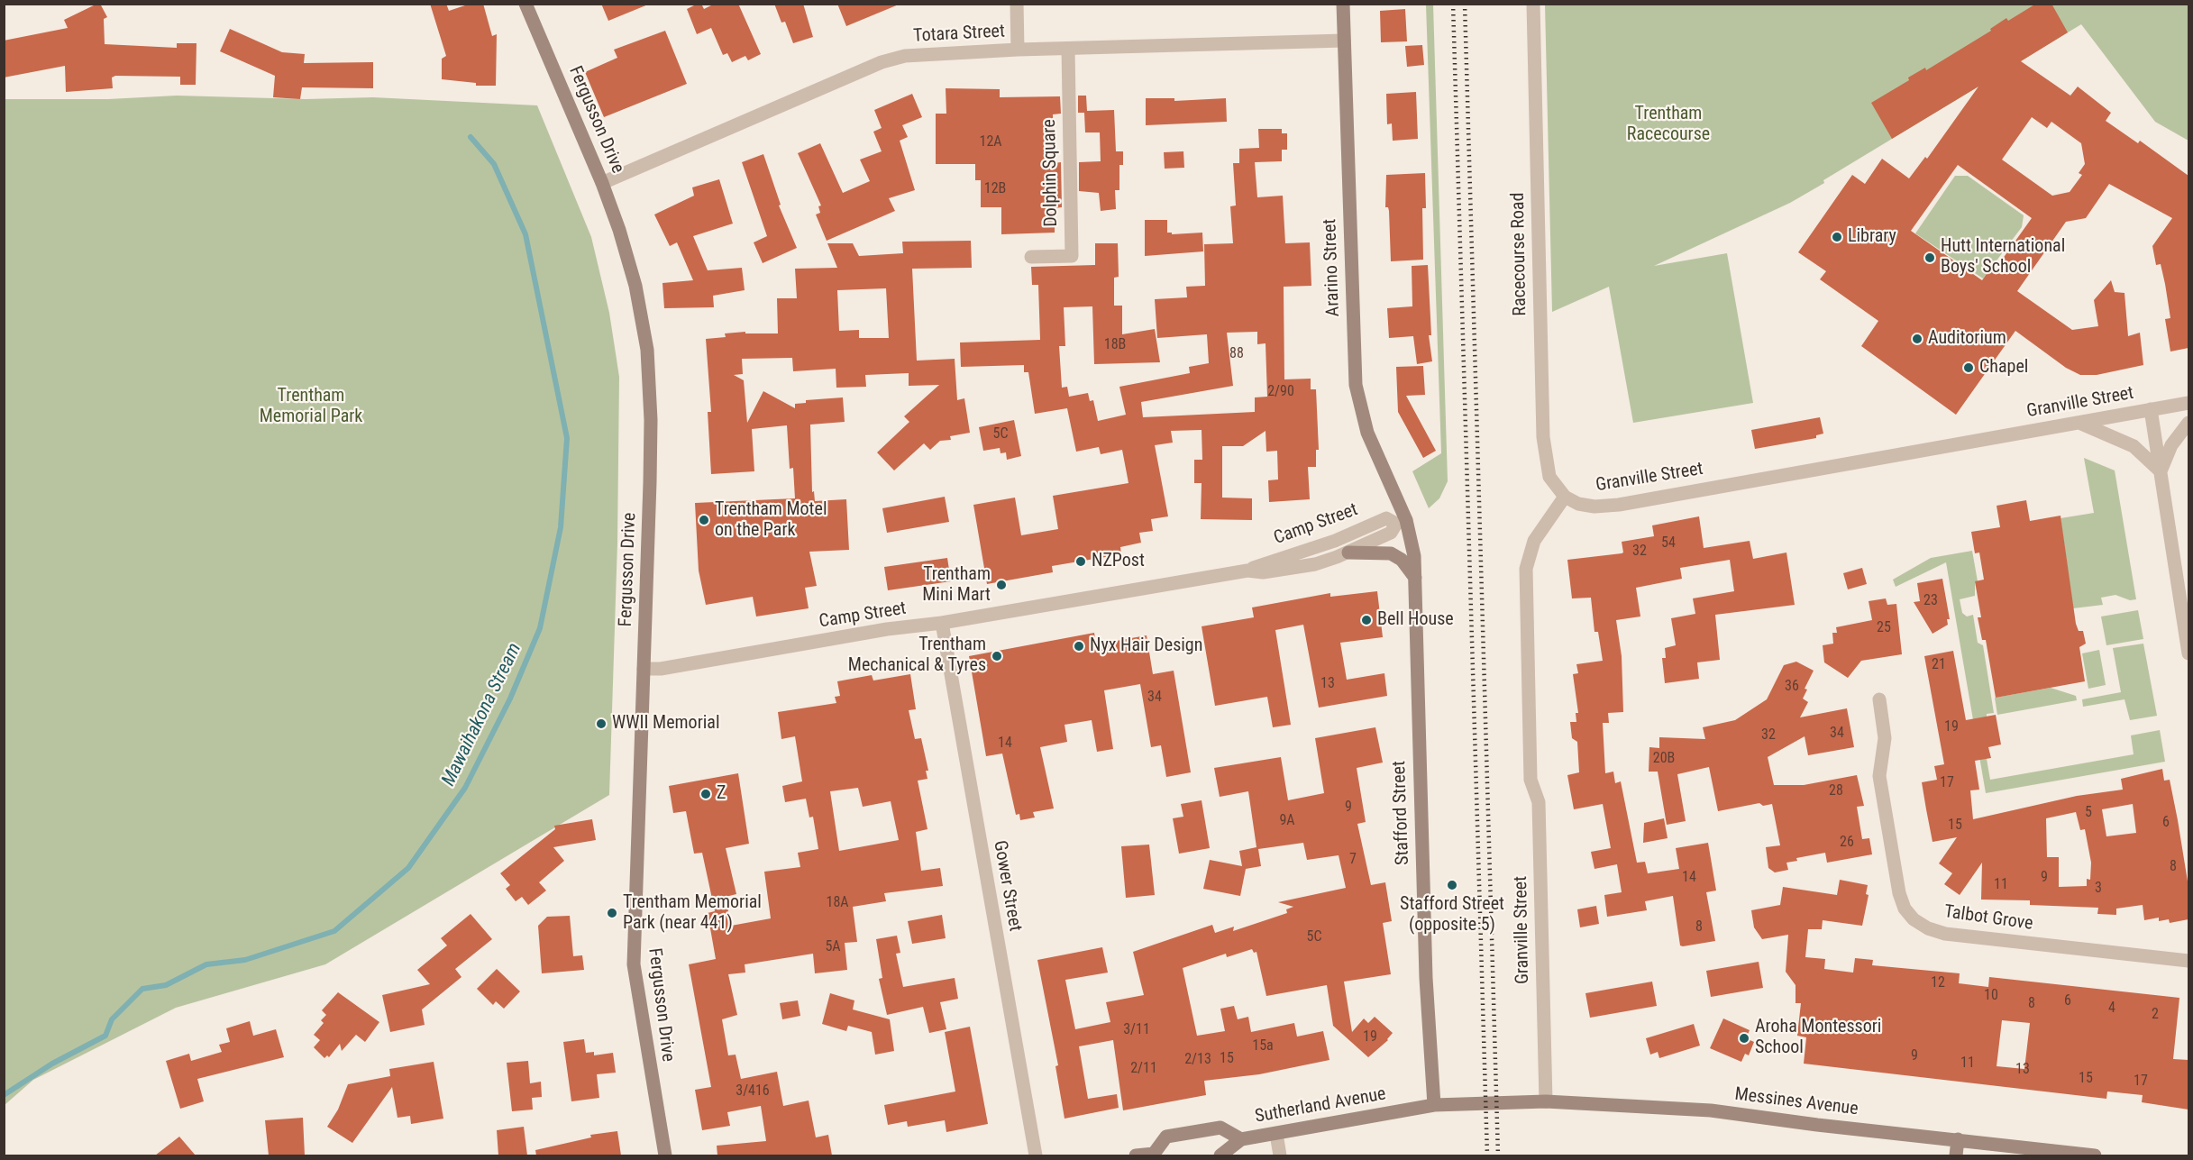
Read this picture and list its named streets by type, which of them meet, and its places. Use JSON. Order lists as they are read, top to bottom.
{
  "streets": {
    "street": [
      "Totara Street",
      "Fergusson Drive",
      "Dolphin Square",
      "Racecourse Road",
      "Ararino Street",
      "Granville Street",
      "Camp Street",
      "Stafford Street",
      "Gower Street",
      "Talbot Grove",
      "Messines Avenue",
      "Sutherland Avenue"
    ]
  },
  "crossings": [
    ["Totara Street", "Fergusson Drive"],
    ["Totara Street", "Dolphin Square"],
    ["Totara Street", "Ararino Street"],
    ["Fergusson Drive", "Camp Street"],
    ["Racecourse Road", "Granville Street"],
    ["Ararino Street", "Camp Street"],
    ["Ararino Street", "Stafford Street"],
    ["Granville Street", "Messines Avenue"],
    ["Camp Street", "Stafford Street"],
    ["Camp Street", "Gower Street"],
    ["Stafford Street", "Sutherland Avenue"],
    ["Messines Avenue", "Sutherland Avenue"]
  ],
  "water": ["Mawaihakona Stream"],
  "parks": ["Trentham Racecourse", "Trentham Memorial Park"],
  "places": [
    "Library",
    "Hutt International Boys' School",
    "Auditorium",
    "Chapel",
    "Trentham Motel on the Park",
    "NZPost",
    "Trentham Mini Mart",
    "Bell House",
    "Nyx Hair Design",
    "Trentham Mechanical & Tyres",
    "WWII Memorial",
    "Z",
    "Stafford Street (opposite 5)",
    "Trentham Memorial Park (near 441)",
    "Aroha Montessori School"
  ],
  "house_numbers": [
    "12A",
    "12B",
    "18B",
    "88",
    "2/90",
    "5C",
    "54",
    "32",
    "23",
    "25",
    "21",
    "13",
    "36",
    "34",
    "19",
    "34",
    "32",
    "14",
    "20B",
    "17",
    "28",
    "9",
    "5",
    "9A",
    "6",
    "15",
    "26",
    "7",
    "8",
    "14",
    "9",
    "11",
    "3",
    "18A",
    "8",
    "5C",
    "5A",
    "12",
    "10",
    "6",
    "8",
    "4",
    "2",
    "3/11",
    "19",
    "15a",
    "9",
    "15",
    "2/13",
    "11",
    "2/11",
    "13",
    "15",
    "17",
    "3/416"
  ]
}
